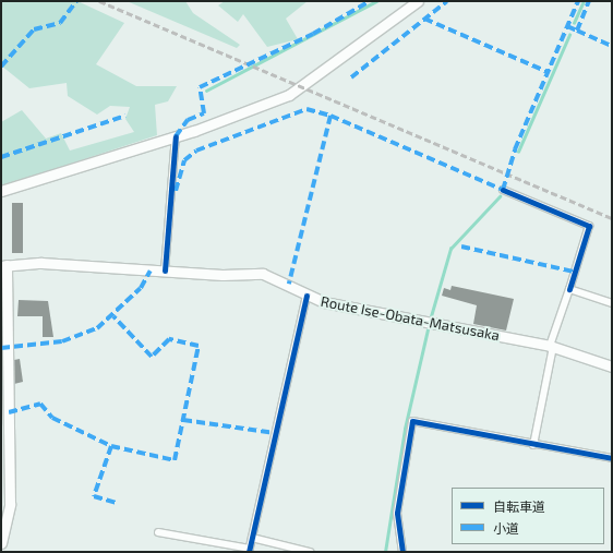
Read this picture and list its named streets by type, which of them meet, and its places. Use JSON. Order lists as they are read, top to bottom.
{
  "streets": {
    "main road": ["Route Ise-Obata-Matsusaka"]
  },
  "legend": ["自転車道", "小道"]
}
